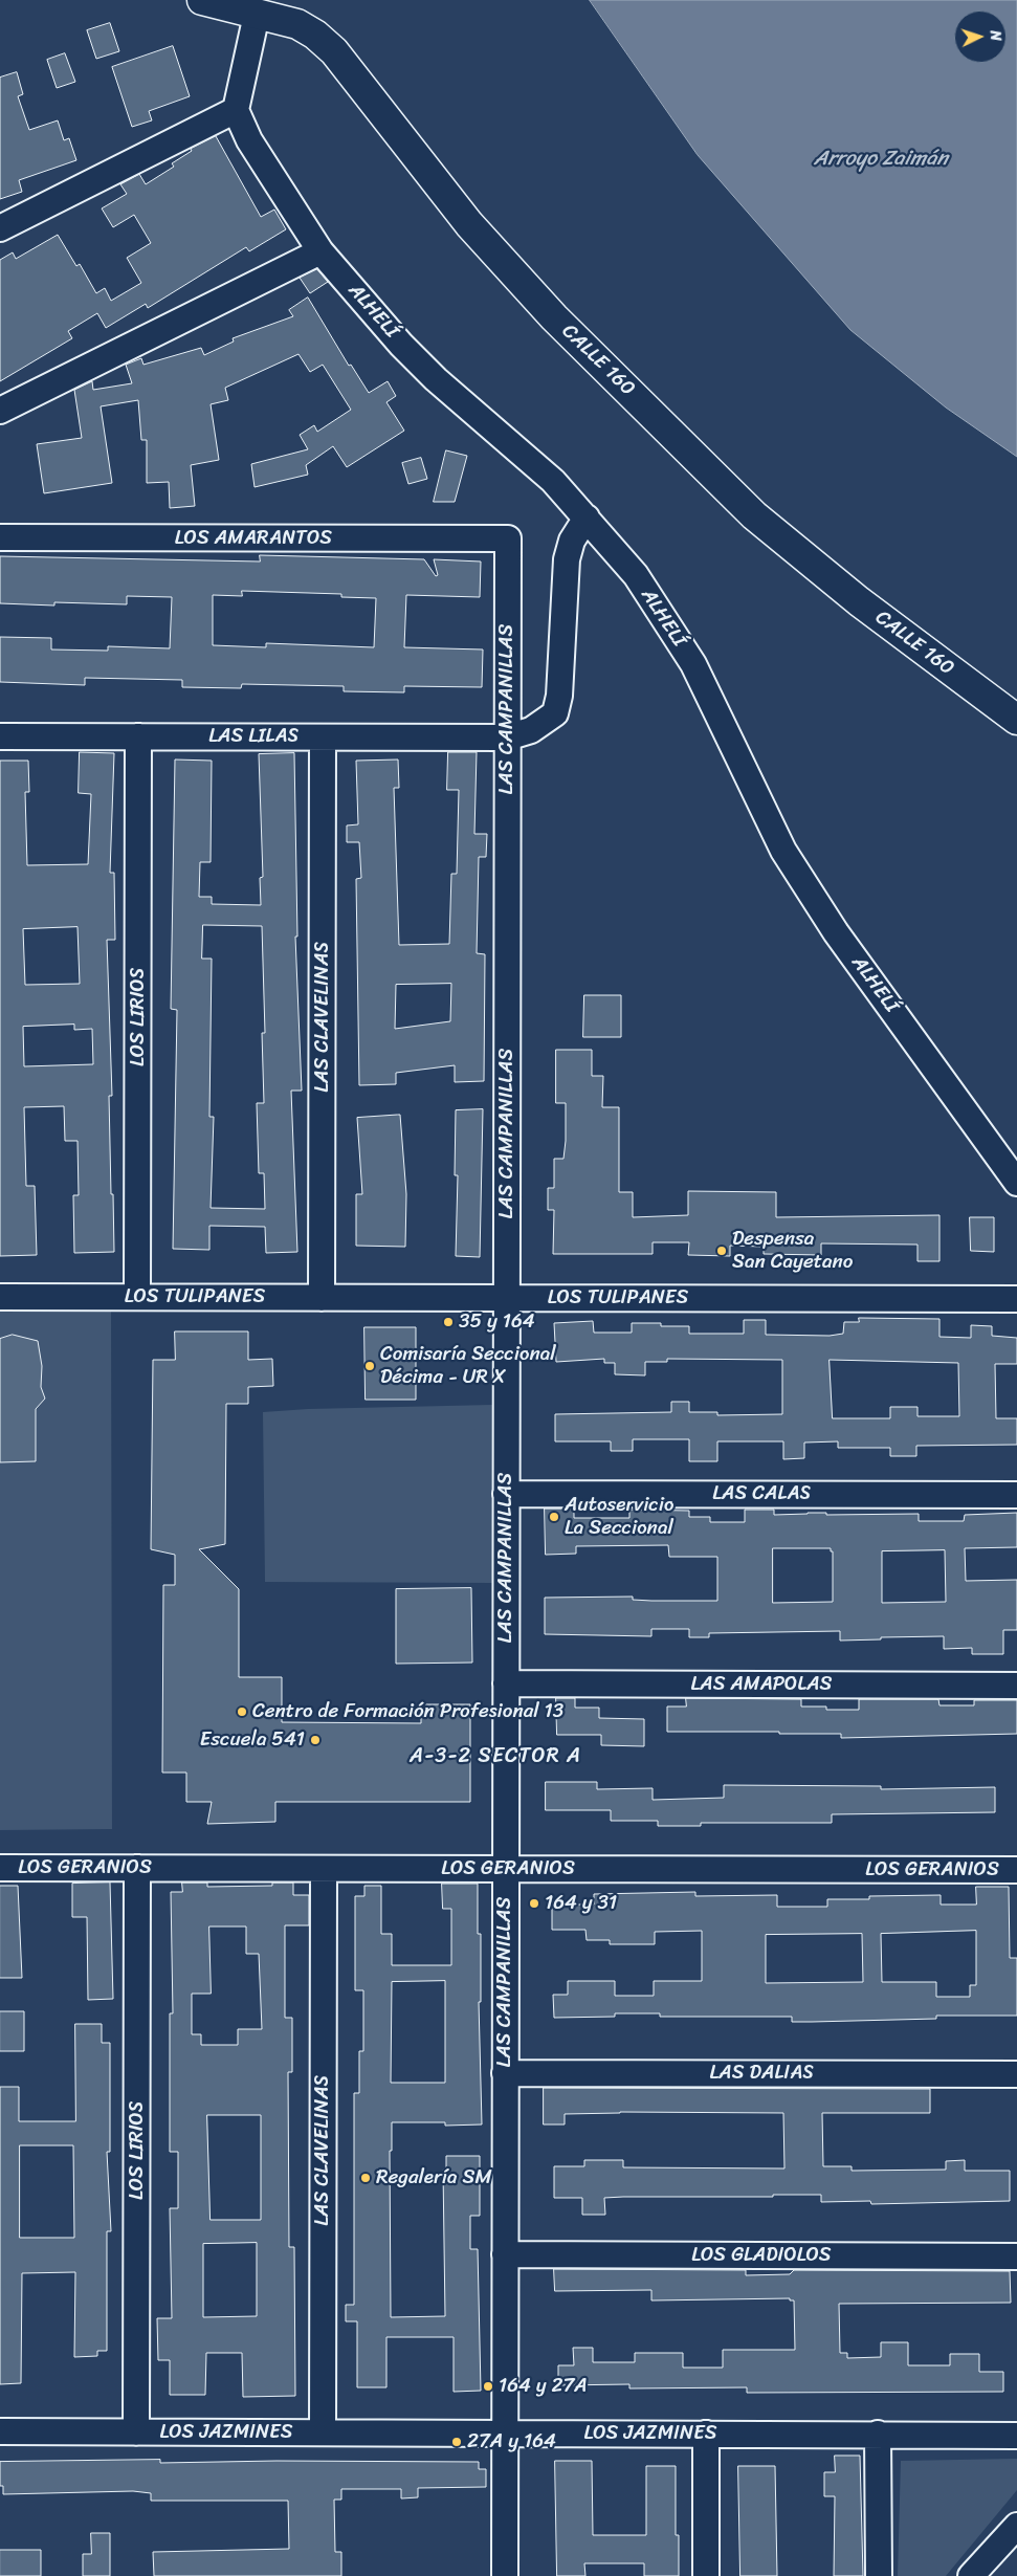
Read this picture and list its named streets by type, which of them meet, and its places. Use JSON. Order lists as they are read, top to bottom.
{
  "streets": {
    "main road": ["CALLE 160"],
    "street": [
      "ALHELÍ",
      "LOS AMARANTOS",
      "LAS CAMPANILLAS",
      "LAS LILAS",
      "LOS LIRIOS",
      "LAS CLAVELINAS",
      "LOS TULIPANES",
      "LAS CALAS",
      "LAS AMAPOLAS",
      "LOS GERANIOS",
      "LAS DALIAS",
      "LOS GLADIOLOS",
      "LOS JAZMINES"
    ]
  },
  "crossings": [
    ["ALHELÍ", "LAS LILAS"],
    ["LOS AMARANTOS", "LAS CAMPANILLAS"],
    ["LAS CAMPANILLAS", "LAS LILAS"],
    ["LAS CAMPANILLAS", "LOS TULIPANES"],
    ["LAS CAMPANILLAS", "LAS CALAS"],
    ["LAS CAMPANILLAS", "LAS AMAPOLAS"],
    ["LAS CAMPANILLAS", "LOS GERANIOS"],
    ["LAS CAMPANILLAS", "LAS DALIAS"],
    ["LAS CAMPANILLAS", "LOS GLADIOLOS"],
    ["LAS CAMPANILLAS", "LOS JAZMINES"],
    ["LAS LILAS", "LOS LIRIOS"],
    ["LAS LILAS", "LAS CLAVELINAS"],
    ["LOS LIRIOS", "LOS TULIPANES"],
    ["LOS LIRIOS", "LOS GERANIOS"],
    ["LOS LIRIOS", "LOS JAZMINES"],
    ["LAS CLAVELINAS", "LOS TULIPANES"],
    ["LAS CLAVELINAS", "LOS GERANIOS"],
    ["LAS CLAVELINAS", "LOS JAZMINES"]
  ],
  "districts": ["A-3-2 SECTOR A"],
  "water": ["Arroyo Zaimán"],
  "places": [
    "Despensa San Cayetano",
    "35 y 164",
    "Comisaría Seccional Décima - UR X",
    "Autoservicio La Seccional",
    "Centro de Formación Profesional 13",
    "Escuela 541",
    "164 y 31",
    "Regalería SM",
    "164 y 27A",
    "27A y 164"
  ],
  "north": "right"
}
